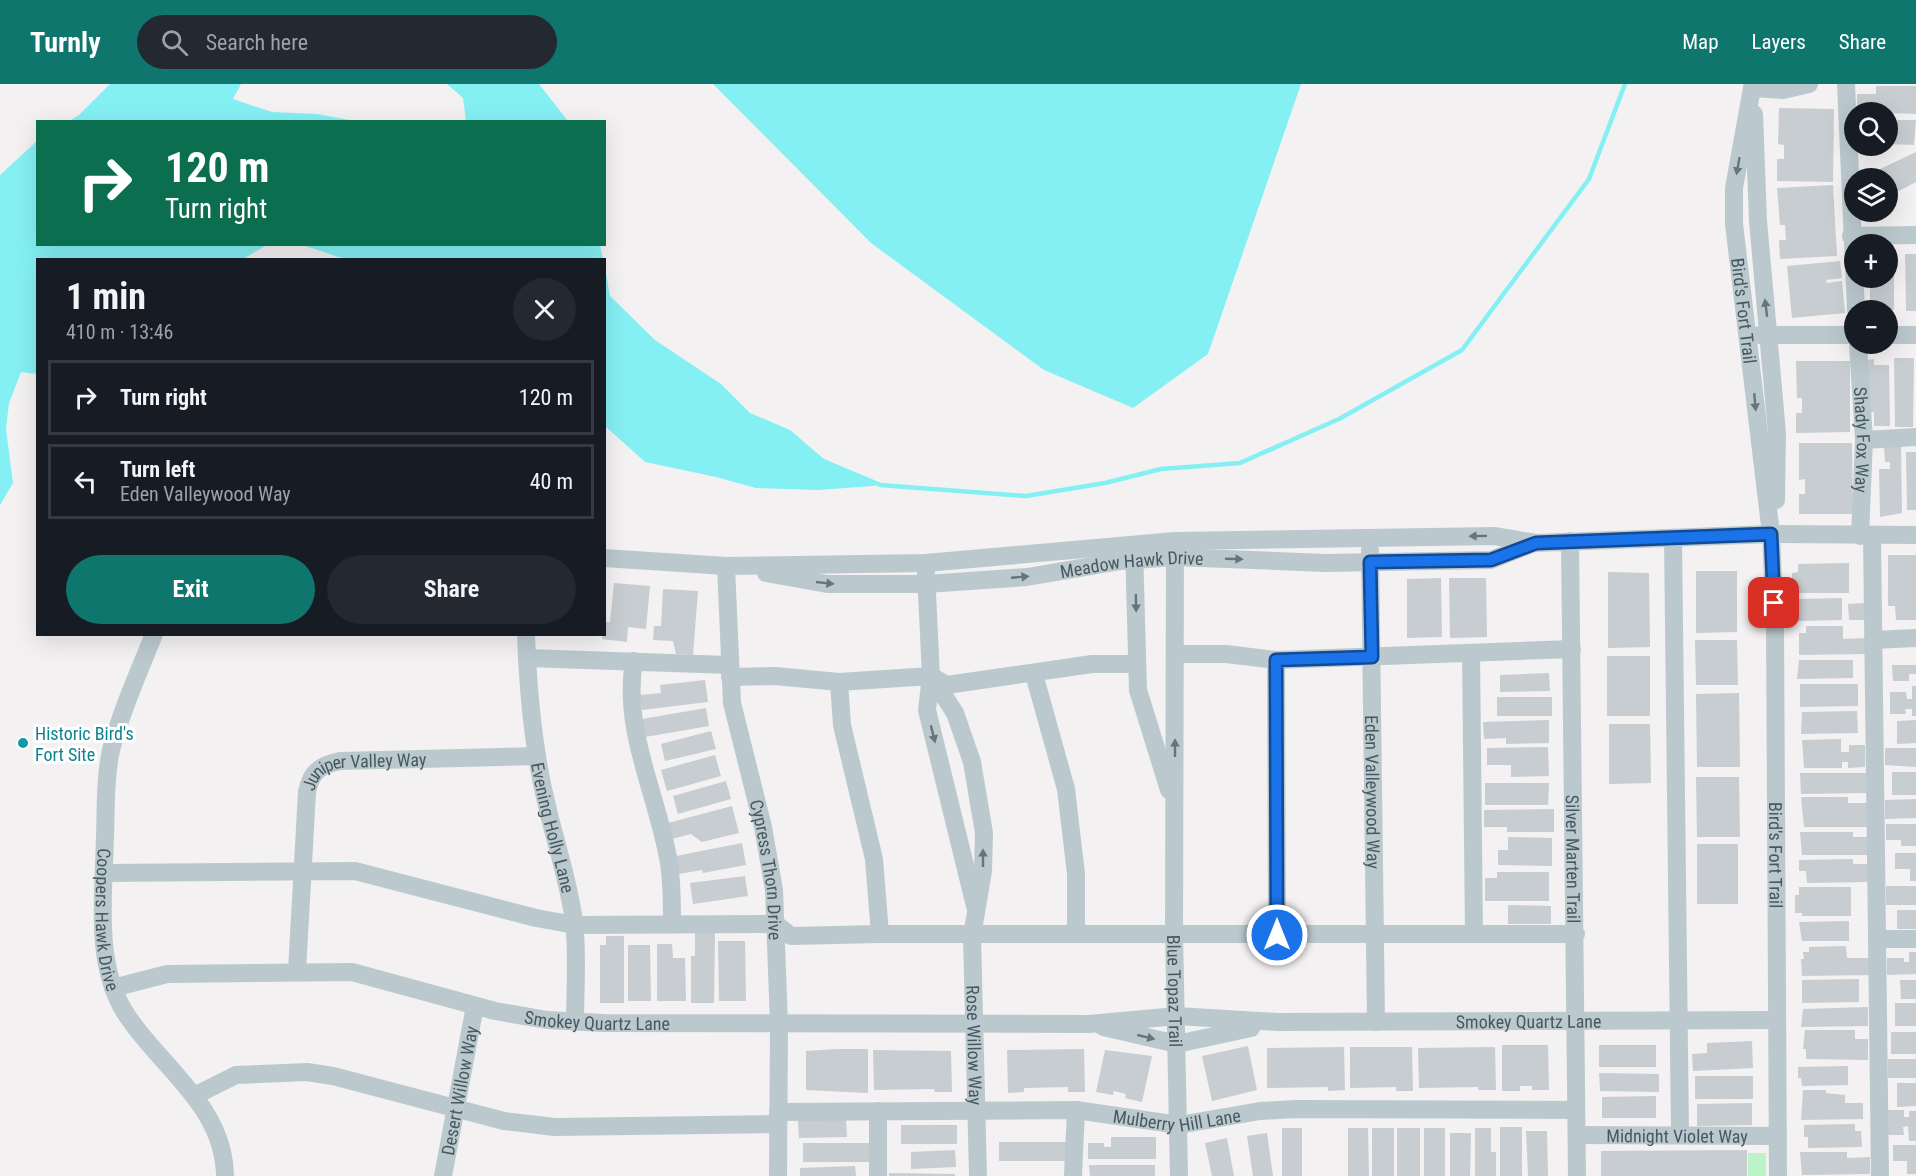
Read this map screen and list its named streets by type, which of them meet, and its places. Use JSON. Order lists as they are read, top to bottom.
{
  "streets": {
    "street": [
      "Bird's Fort Trail",
      "Shady Fox Way",
      "Meadow Hawk Drive",
      "Juniper Valley Way",
      "Eden Valleywood Way",
      "Evening Holly Lane",
      "Silver Marten Trail",
      "Cypress Thorn Drive",
      "Coopers Hawk Drive",
      "Blue Topaz Trail",
      "Smokey Quartz Lane",
      "Rose Willow Way",
      "Desert Willow Way",
      "Mulberry Hill Lane",
      "Midnight Violet Way"
    ]
  },
  "crossings": [
    ["Bird's Fort Trail", "Meadow Hawk Drive"],
    ["Bird's Fort Trail", "Smokey Quartz Lane"],
    ["Bird's Fort Trail", "Midnight Violet Way"],
    ["Shady Fox Way", "Meadow Hawk Drive"],
    ["Meadow Hawk Drive", "Eden Valleywood Way"],
    ["Meadow Hawk Drive", "Silver Marten Trail"],
    ["Meadow Hawk Drive", "Cypress Thorn Drive"],
    ["Meadow Hawk Drive", "Blue Topaz Trail"],
    ["Juniper Valley Way", "Evening Holly Lane"],
    ["Juniper Valley Way", "Smokey Quartz Lane"],
    ["Eden Valleywood Way", "Smokey Quartz Lane"],
    ["Evening Holly Lane", "Smokey Quartz Lane"],
    ["Silver Marten Trail", "Smokey Quartz Lane"],
    ["Silver Marten Trail", "Mulberry Hill Lane"],
    ["Silver Marten Trail", "Midnight Violet Way"],
    ["Cypress Thorn Drive", "Smokey Quartz Lane"],
    ["Cypress Thorn Drive", "Mulberry Hill Lane"],
    ["Coopers Hawk Drive", "Smokey Quartz Lane"],
    ["Coopers Hawk Drive", "Mulberry Hill Lane"],
    ["Blue Topaz Trail", "Smokey Quartz Lane"],
    ["Blue Topaz Trail", "Mulberry Hill Lane"],
    ["Smokey Quartz Lane", "Rose Willow Way"],
    ["Smokey Quartz Lane", "Desert Willow Way"],
    ["Rose Willow Way", "Mulberry Hill Lane"],
    ["Desert Willow Way", "Mulberry Hill Lane"]
  ],
  "places": ["Historic Bird's Fort Site"],
  "page": {
    "header": "Turnly",
    "search": "Search here",
    "nav": ["Map", "Layers", "Share"],
    "map_buttons": ["+", "−"],
    "turn": ["120 m", "Turn right"],
    "heading": ["1 min", "410 m · 13:46"],
    "list": [
      {
        "name": "Turn right",
        "value": "120 m"
      },
      {
        "name": "Turn left",
        "note": "Eden Valleywood Way",
        "value": "40 m"
      }
    ],
    "buttons": ["Exit", "Share"]
  }
}
